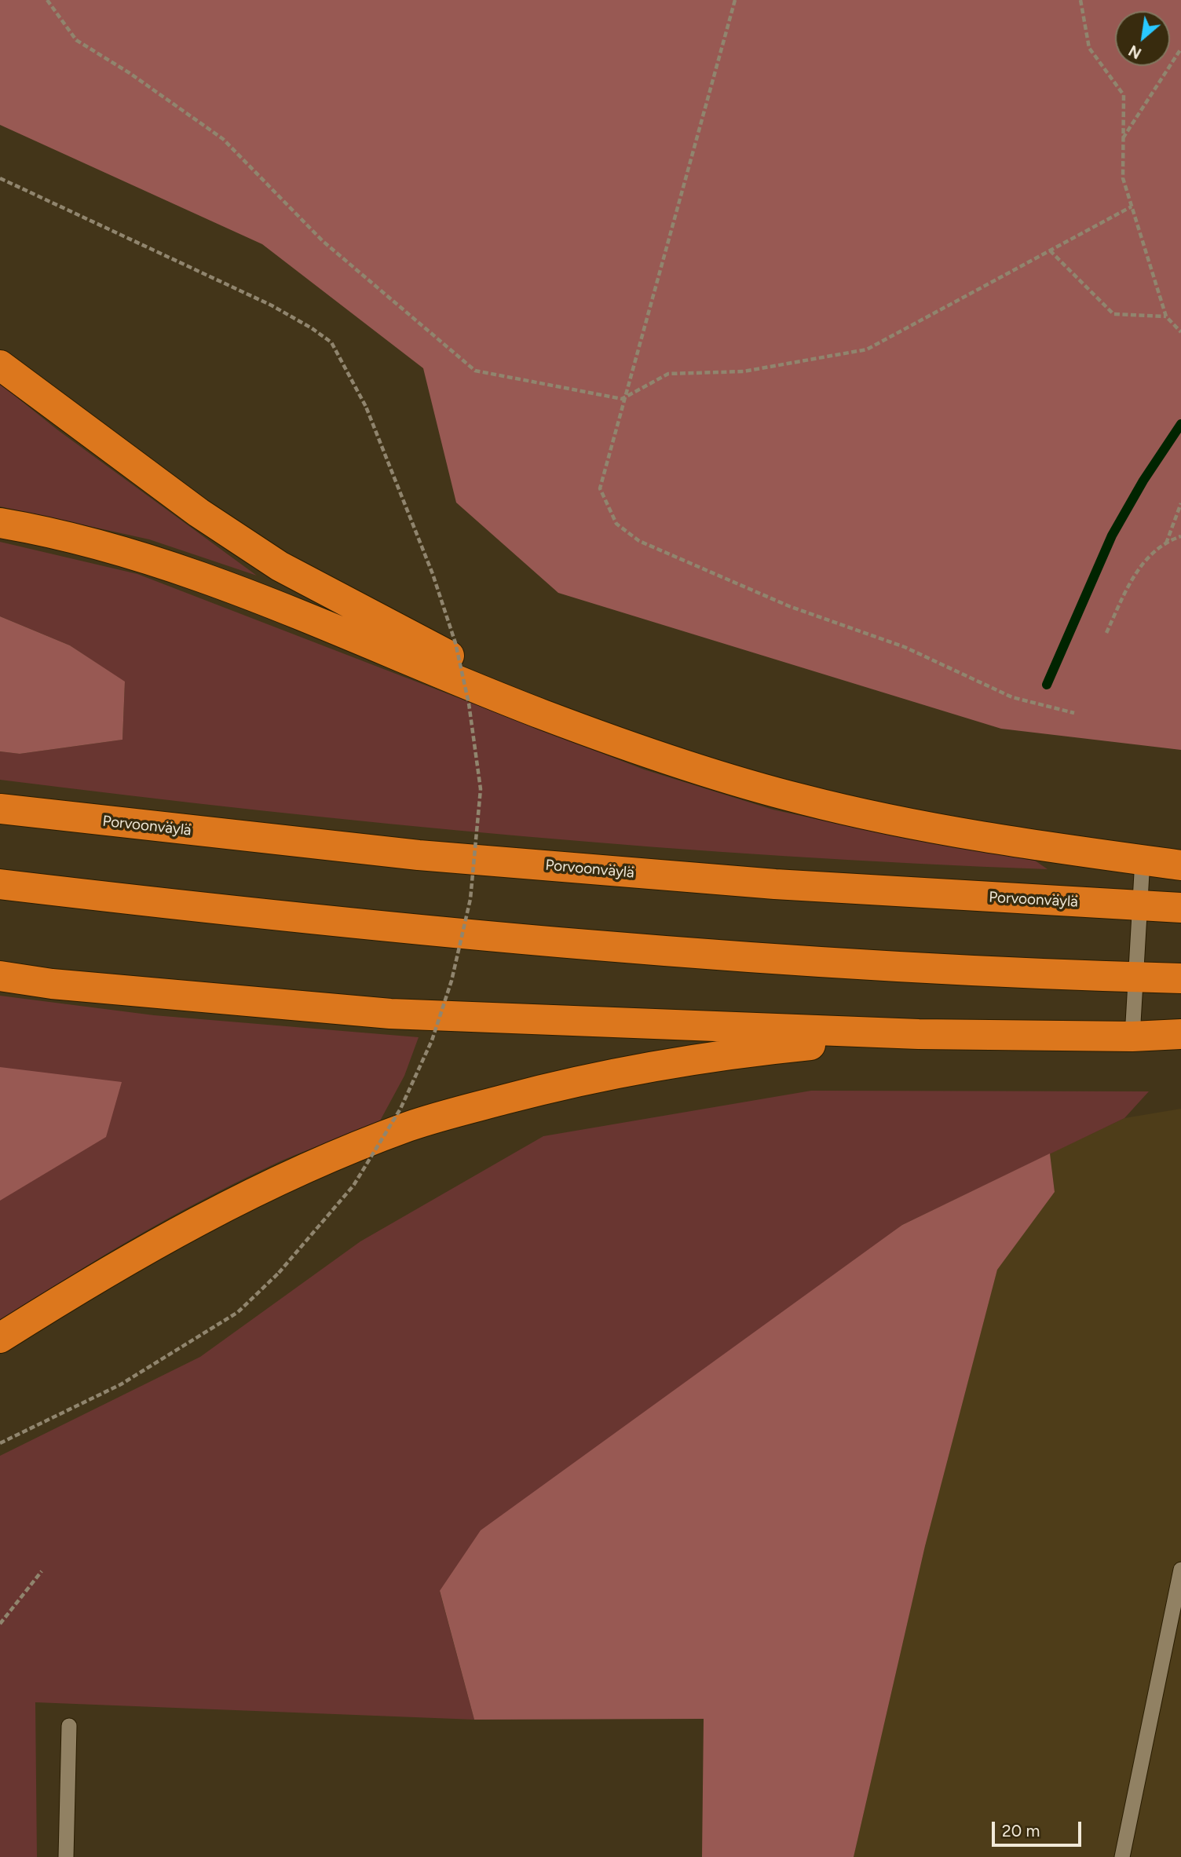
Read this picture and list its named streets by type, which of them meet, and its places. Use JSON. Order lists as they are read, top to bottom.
{
  "streets": {
    "highway": ["Porvoonväylä"]
  },
  "scale_bar": "20 m",
  "north": "bottom left"
}
